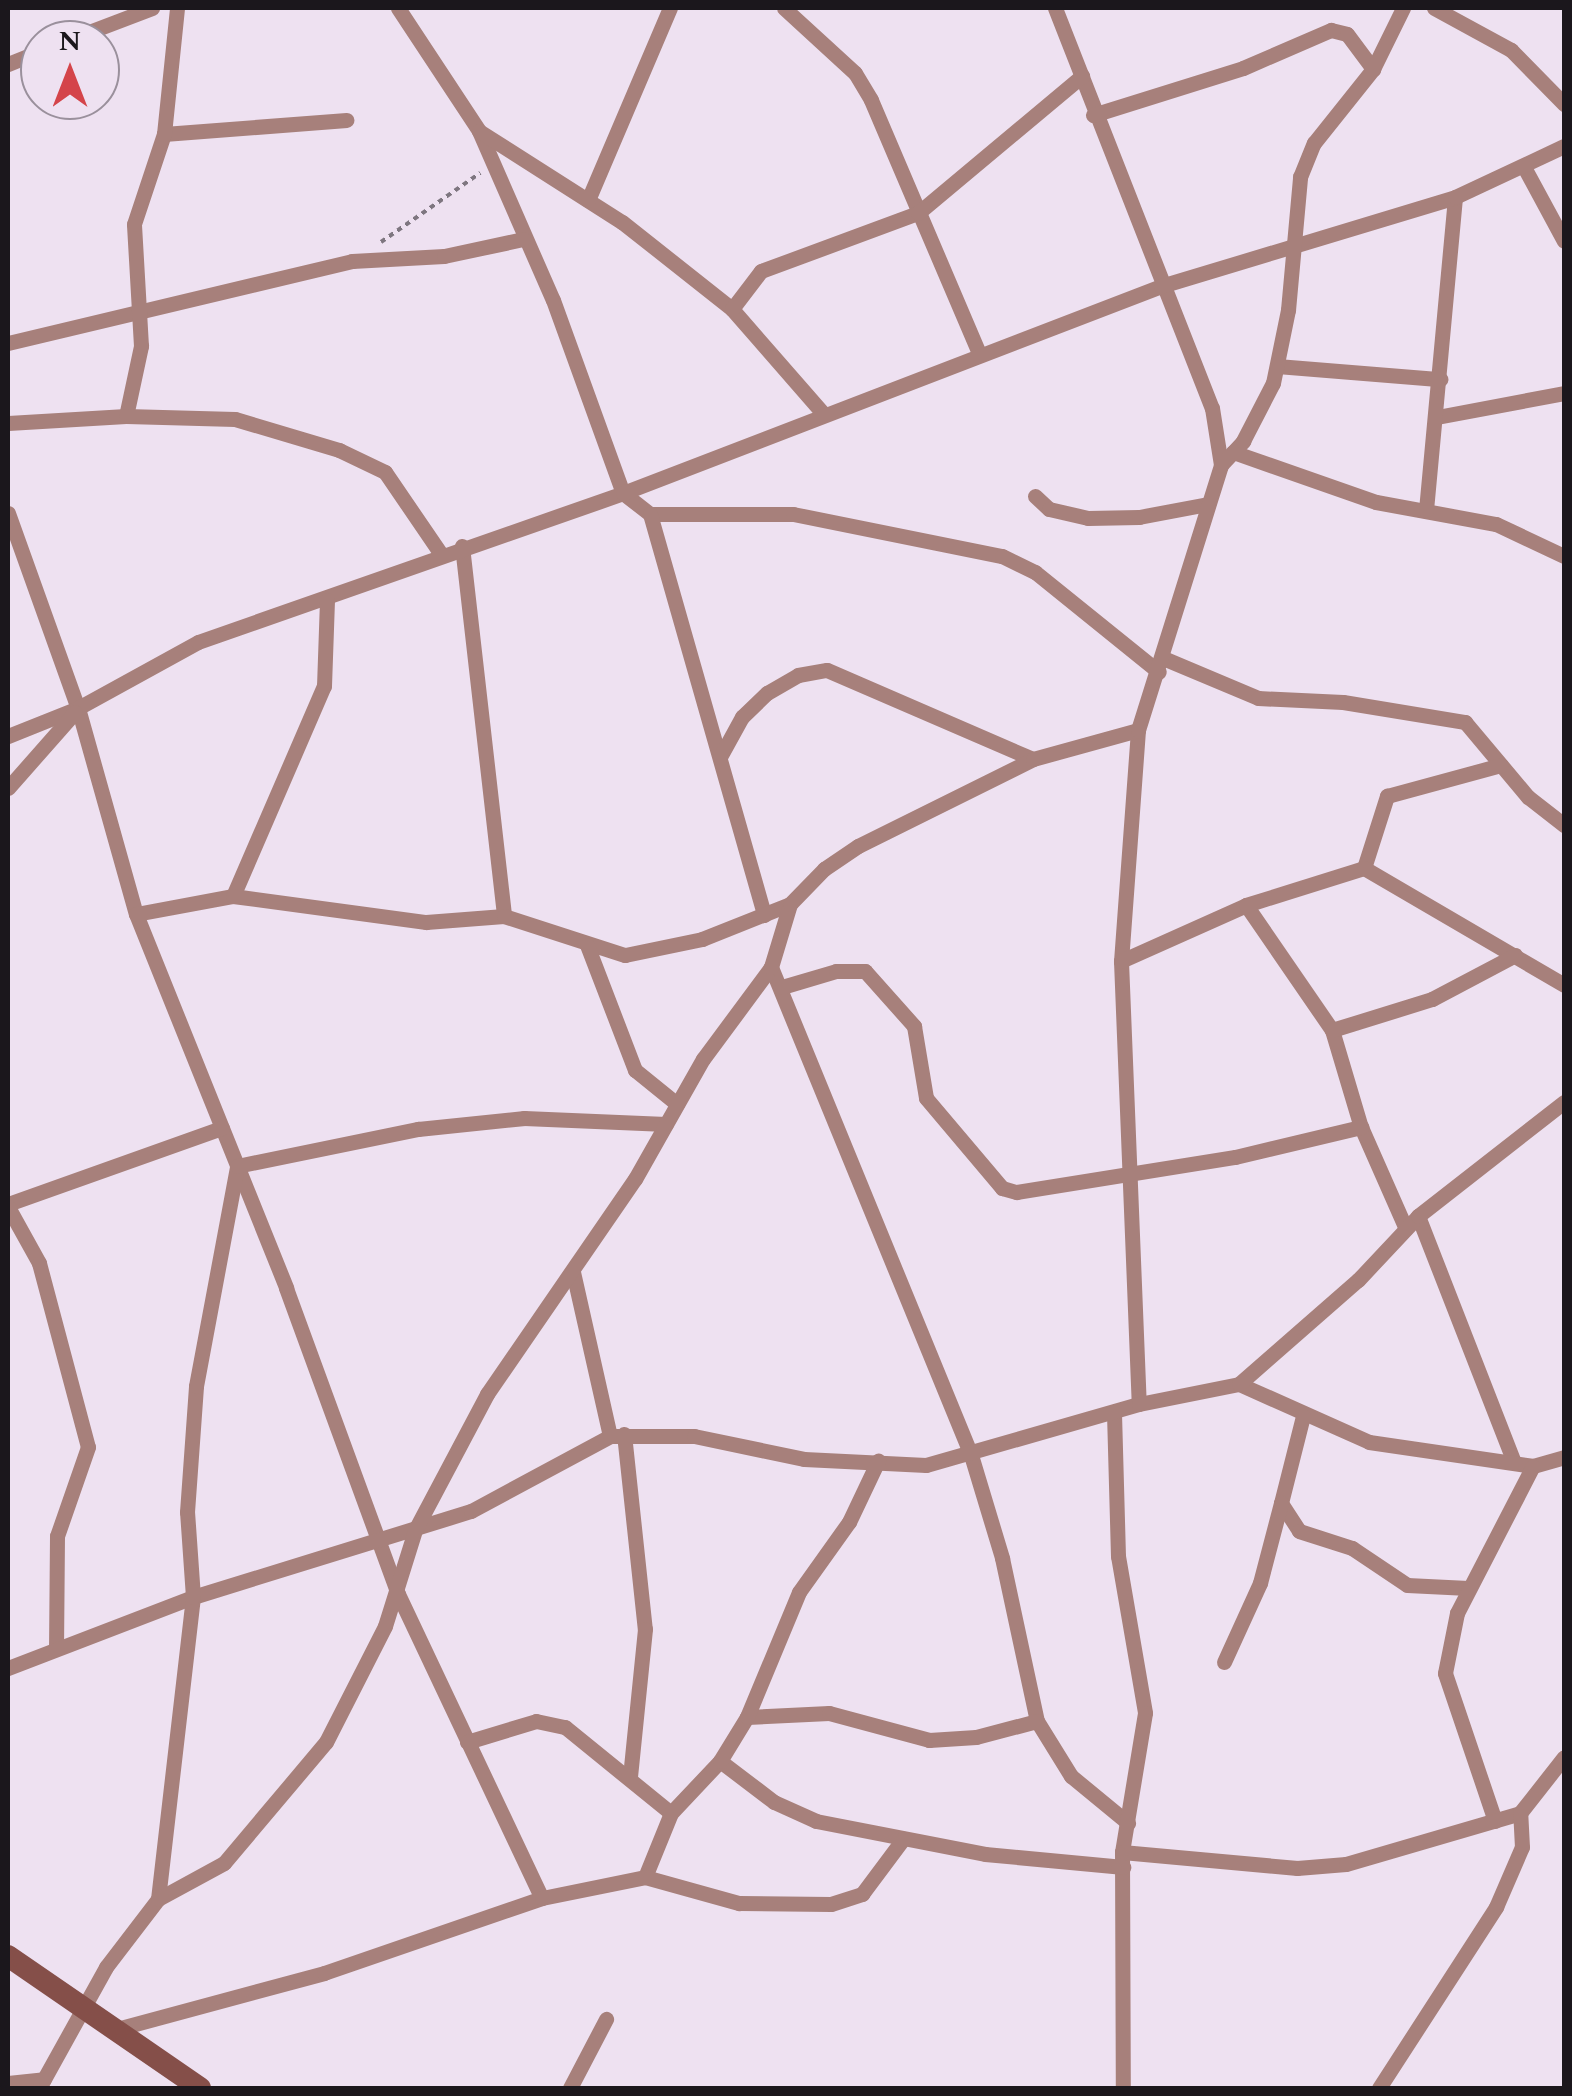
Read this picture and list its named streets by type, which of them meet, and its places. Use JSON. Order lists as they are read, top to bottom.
{
  "north": "top"
}
